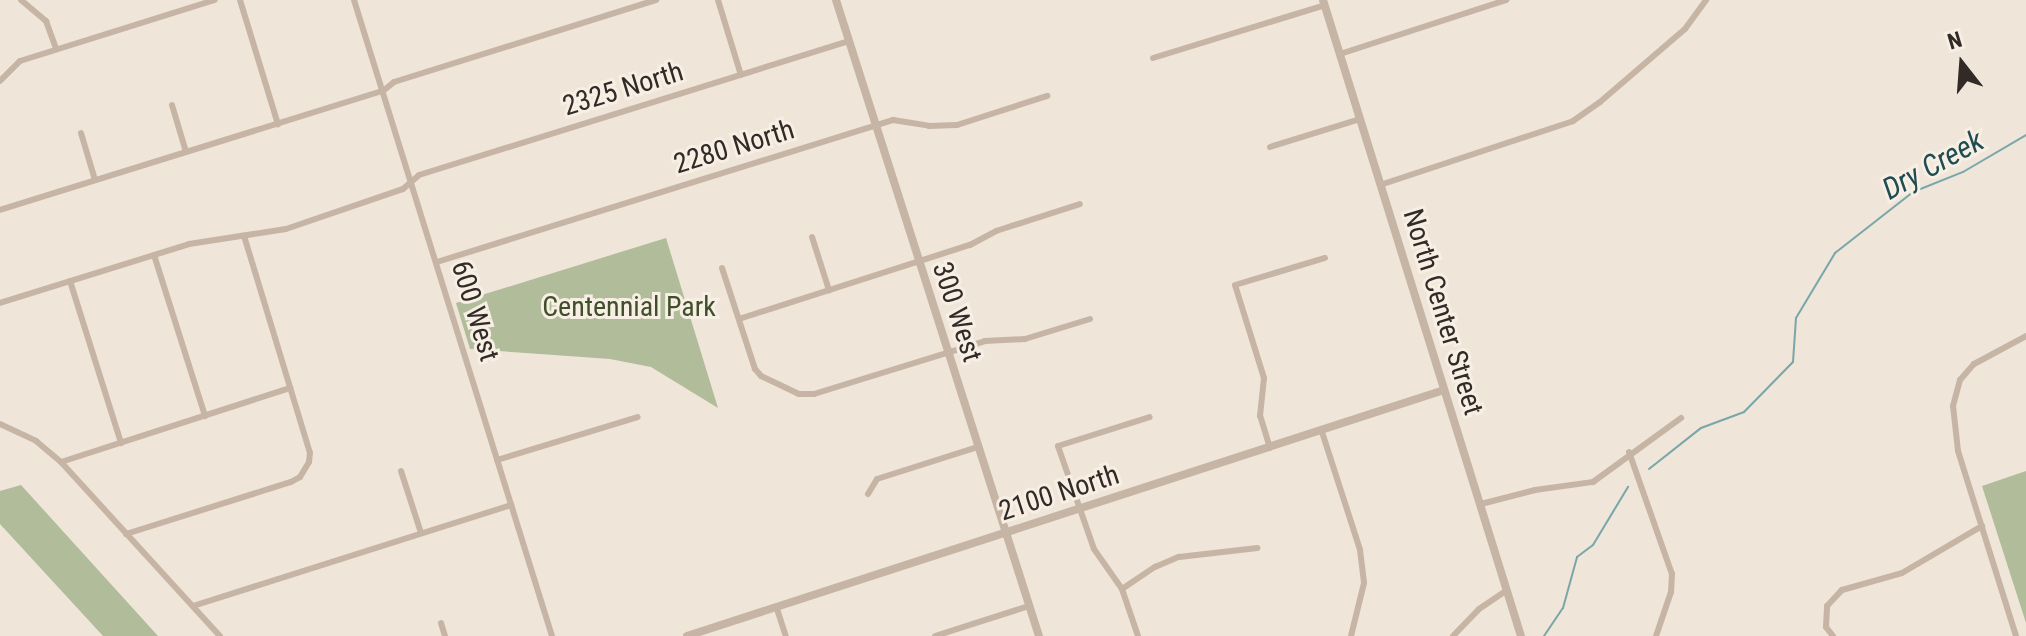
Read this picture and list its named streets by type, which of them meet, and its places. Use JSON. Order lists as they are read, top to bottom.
{
  "streets": {
    "street": [
      "2325 North",
      "2280 North",
      "600 West",
      "300 West",
      "North Center Street",
      "2100 North"
    ]
  },
  "crossings": [
    ["2325 North", "600 West"],
    ["2325 North", "300 West"],
    ["2280 North", "600 West"],
    ["2280 North", "300 West"],
    ["300 West", "2100 North"],
    ["North Center Street", "2100 North"]
  ],
  "water": ["Dry Creek"],
  "parks": ["Centennial Park"],
  "north": "top"
}
